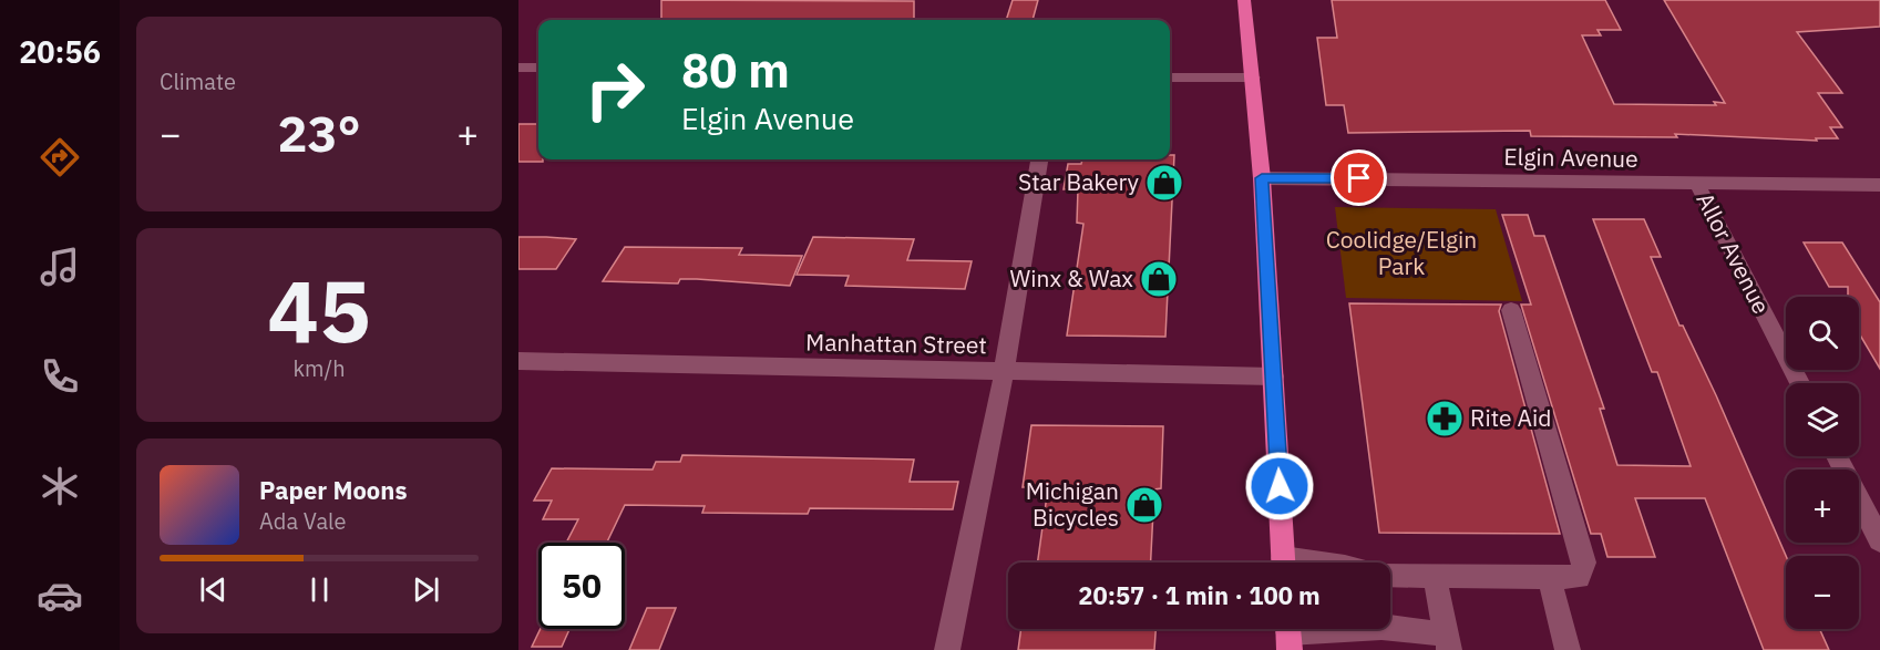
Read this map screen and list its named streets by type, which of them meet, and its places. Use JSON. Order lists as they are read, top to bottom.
{
  "streets": {
    "street": ["Elgin Avenue", "Allor Avenue", "Manhattan Street"]
  },
  "crossings": [
    ["Elgin Avenue", "Allor Avenue"]
  ],
  "parks": ["Coolidge/Elgin Park"],
  "places": {
    "shop": ["Star Bakery", "Winx & Wax", "Michigan Bicycles"],
    "pharmacy": ["Rite Aid"]
  },
  "page": {
    "tabs": "20:56",
    "tile": [
      "Climate",
      ["45", "km/h"]
    ],
    "turn": ["80 m", "Elgin Avenue"],
    "heat": ["−", "23°", "+"],
    "map_buttons": ["+", "−"],
    "song": ["Paper Moons", "Ada Vale"],
    "limit": "50",
    "trip": "20:57 · 1 min · 100 m"
  }
}
